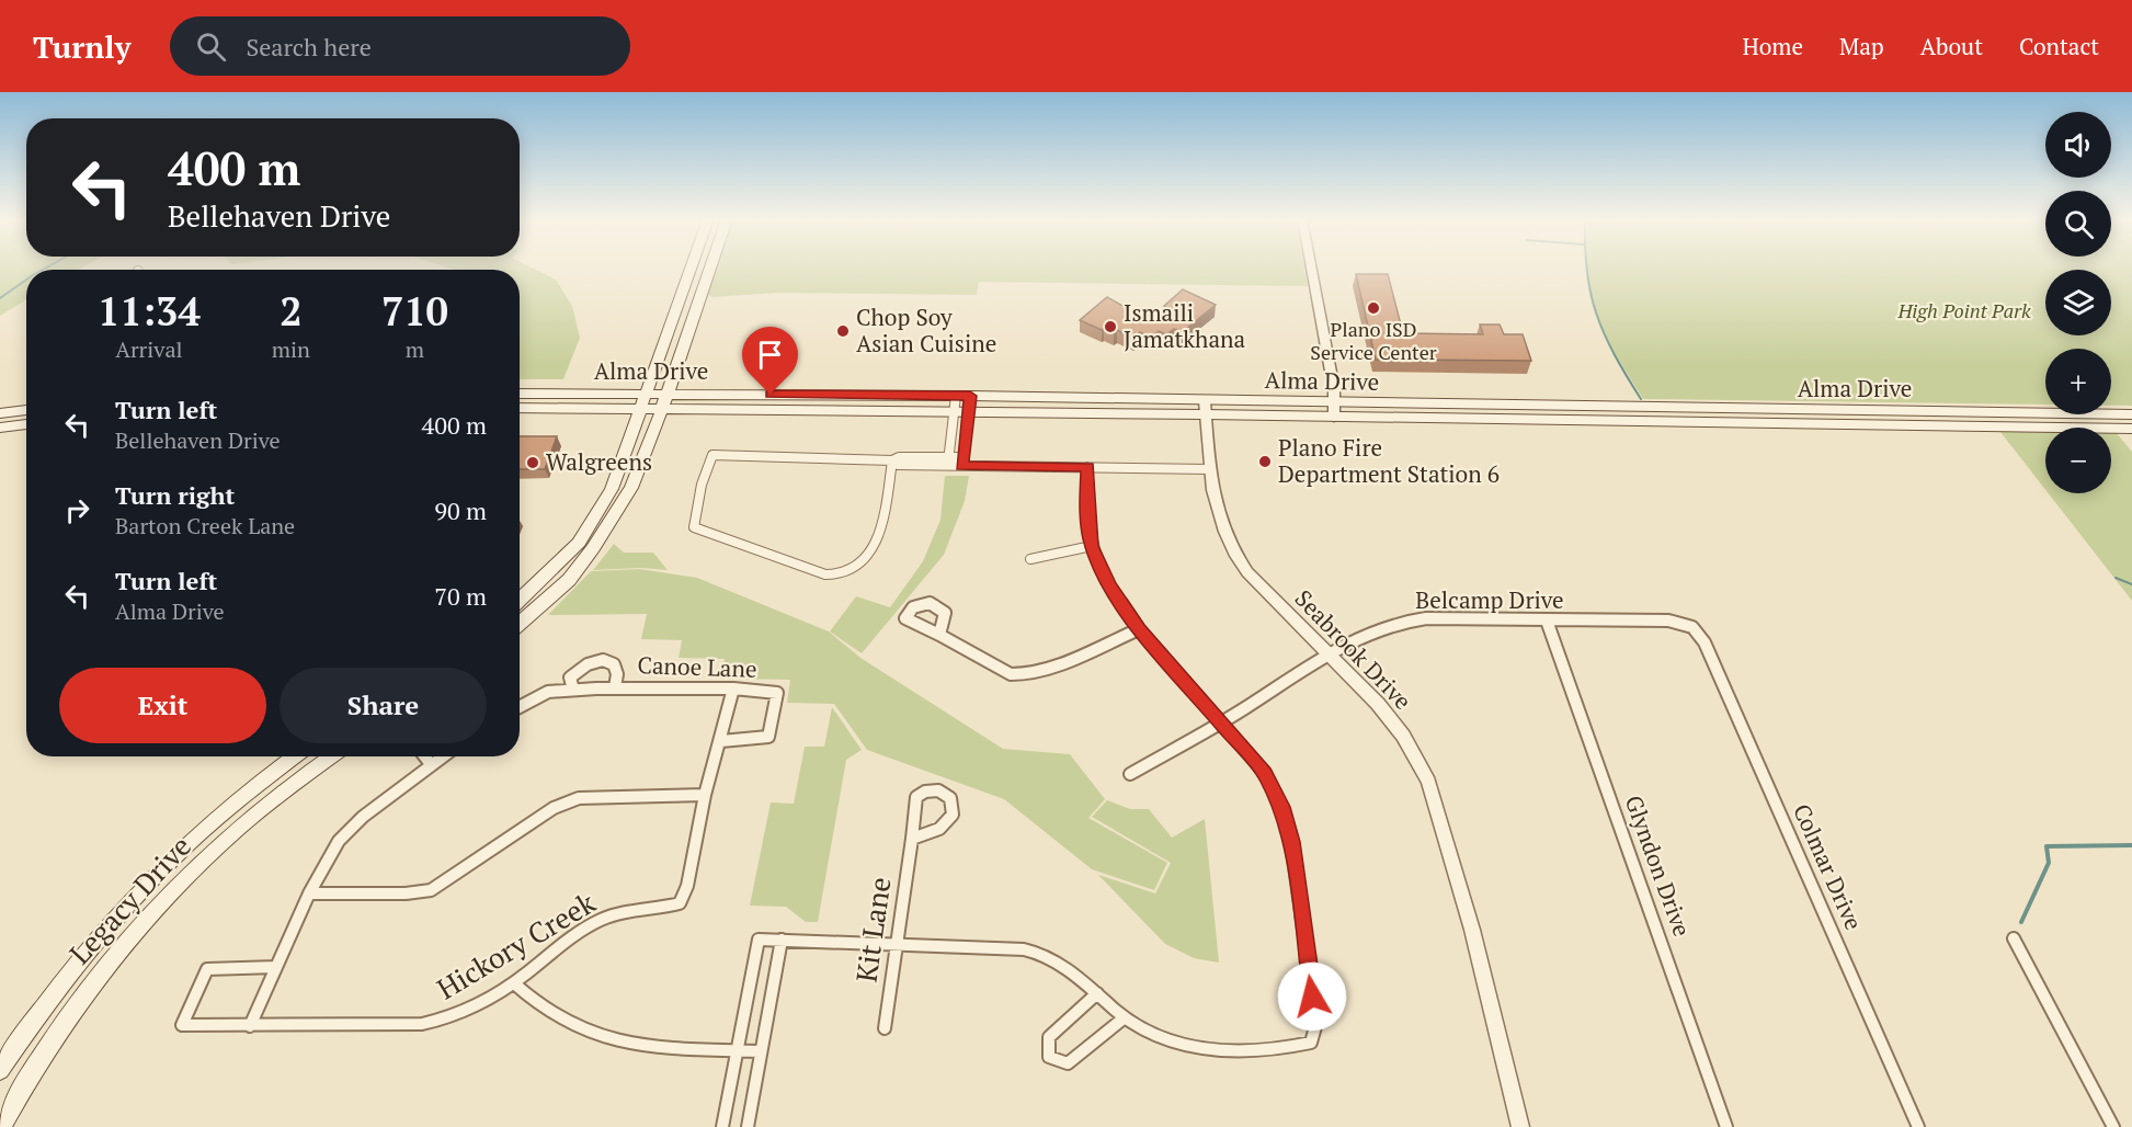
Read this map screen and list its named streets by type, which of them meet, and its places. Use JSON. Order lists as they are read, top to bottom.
{
  "streets": {
    "main road": ["Alma Drive", "Legacy Drive"],
    "street": [
      "Belcamp Drive",
      "Seabrook Drive",
      "Canoe Lane",
      "Glyndon Drive",
      "Colmar Drive",
      "Kit Lane",
      "Hickory Creek"
    ]
  },
  "crossings": [
    ["Alma Drive", "Seabrook Drive"],
    ["Belcamp Drive", "Seabrook Drive"],
    ["Belcamp Drive", "Glyndon Drive"],
    ["Belcamp Drive", "Colmar Drive"]
  ],
  "parks": ["High Point Park"],
  "places": [
    "Plano ISD Service Center",
    "Ismaili Jamatkhana",
    "Chop Soy Asian Cuisine",
    "Plano Fire Department Station 6",
    "Walgreens"
  ],
  "page": {
    "header": "Turnly",
    "search": "Search here",
    "nav": [
      "Home",
      "Map",
      "About",
      "Contact"
    ],
    "map_buttons": ["+", "−"],
    "turn": ["400 m", "Bellehaven Drive"],
    "eta": [
      "11:34",
      "Arrival",
      "2",
      "min",
      "710",
      "m"
    ],
    "list": [
      {
        "name": "Turn left",
        "note": "Bellehaven Drive",
        "value": "400 m"
      },
      {
        "name": "Turn right",
        "note": "Barton Creek Lane",
        "value": "90 m"
      },
      {
        "name": "Turn left",
        "note": "Alma Drive",
        "value": "70 m"
      }
    ],
    "buttons": ["Exit", "Share"]
  }
}
